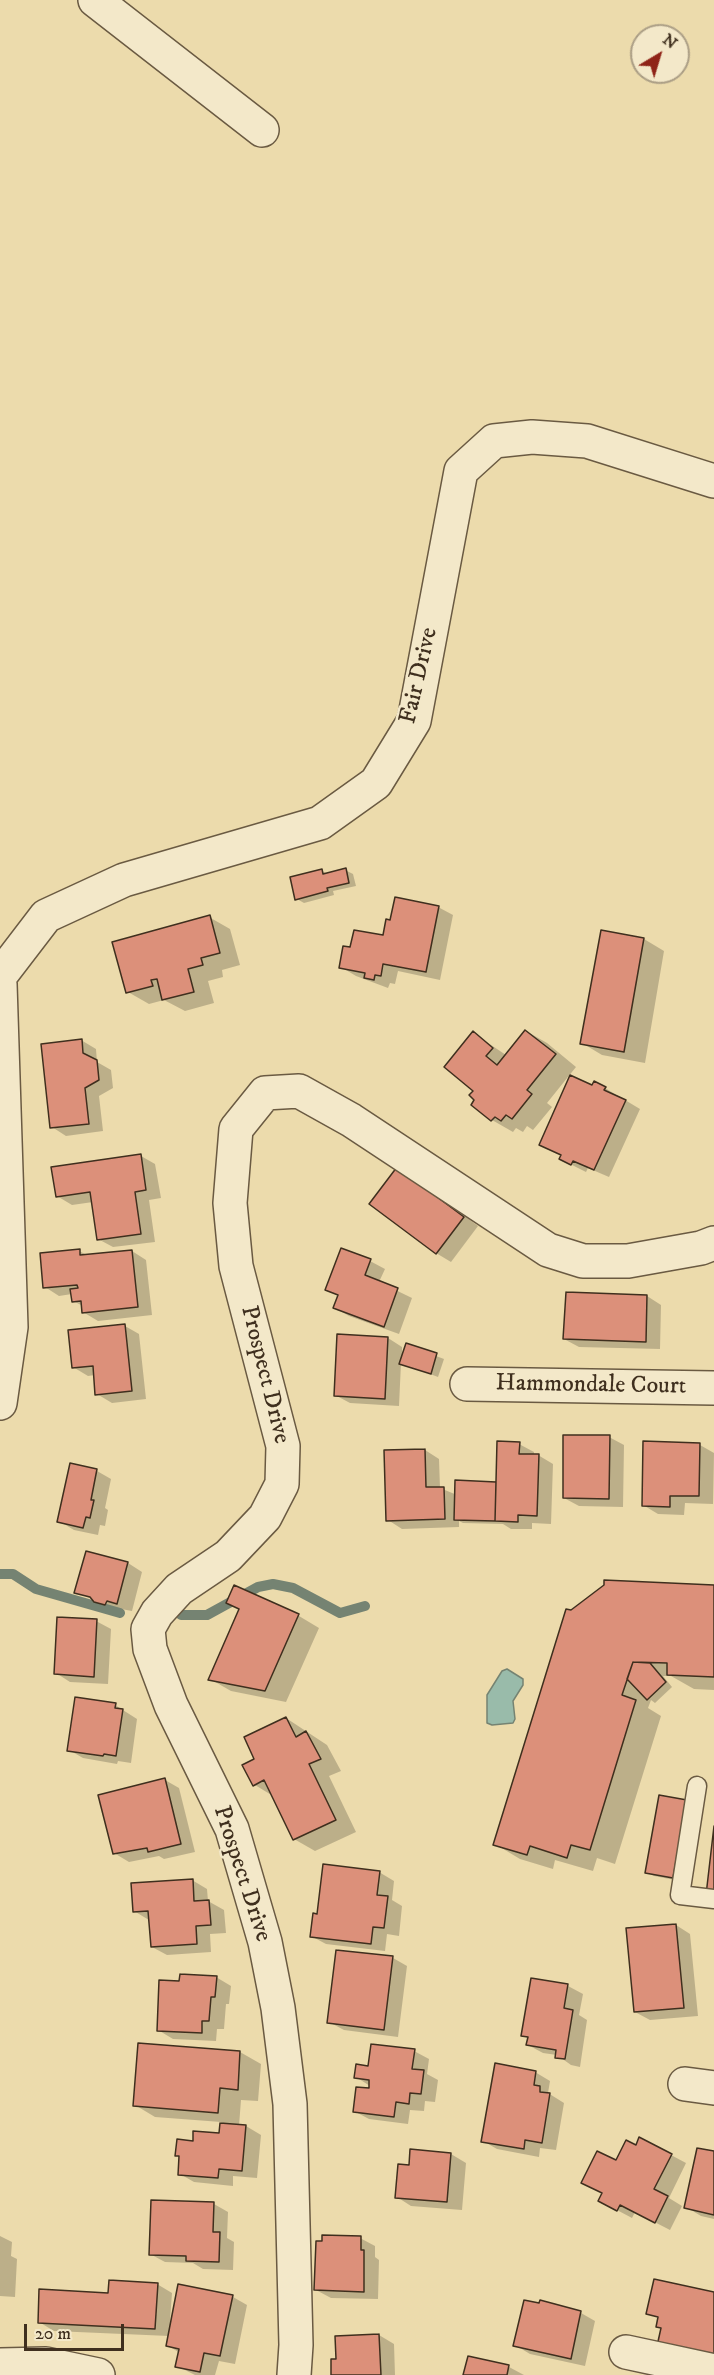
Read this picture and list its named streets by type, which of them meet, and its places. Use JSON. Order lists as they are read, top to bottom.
{
  "streets": {
    "street": ["Fair Drive", "Prospect Drive", "Hammondale Court"]
  },
  "scale_bar": "20 m",
  "north": "top right"
}
